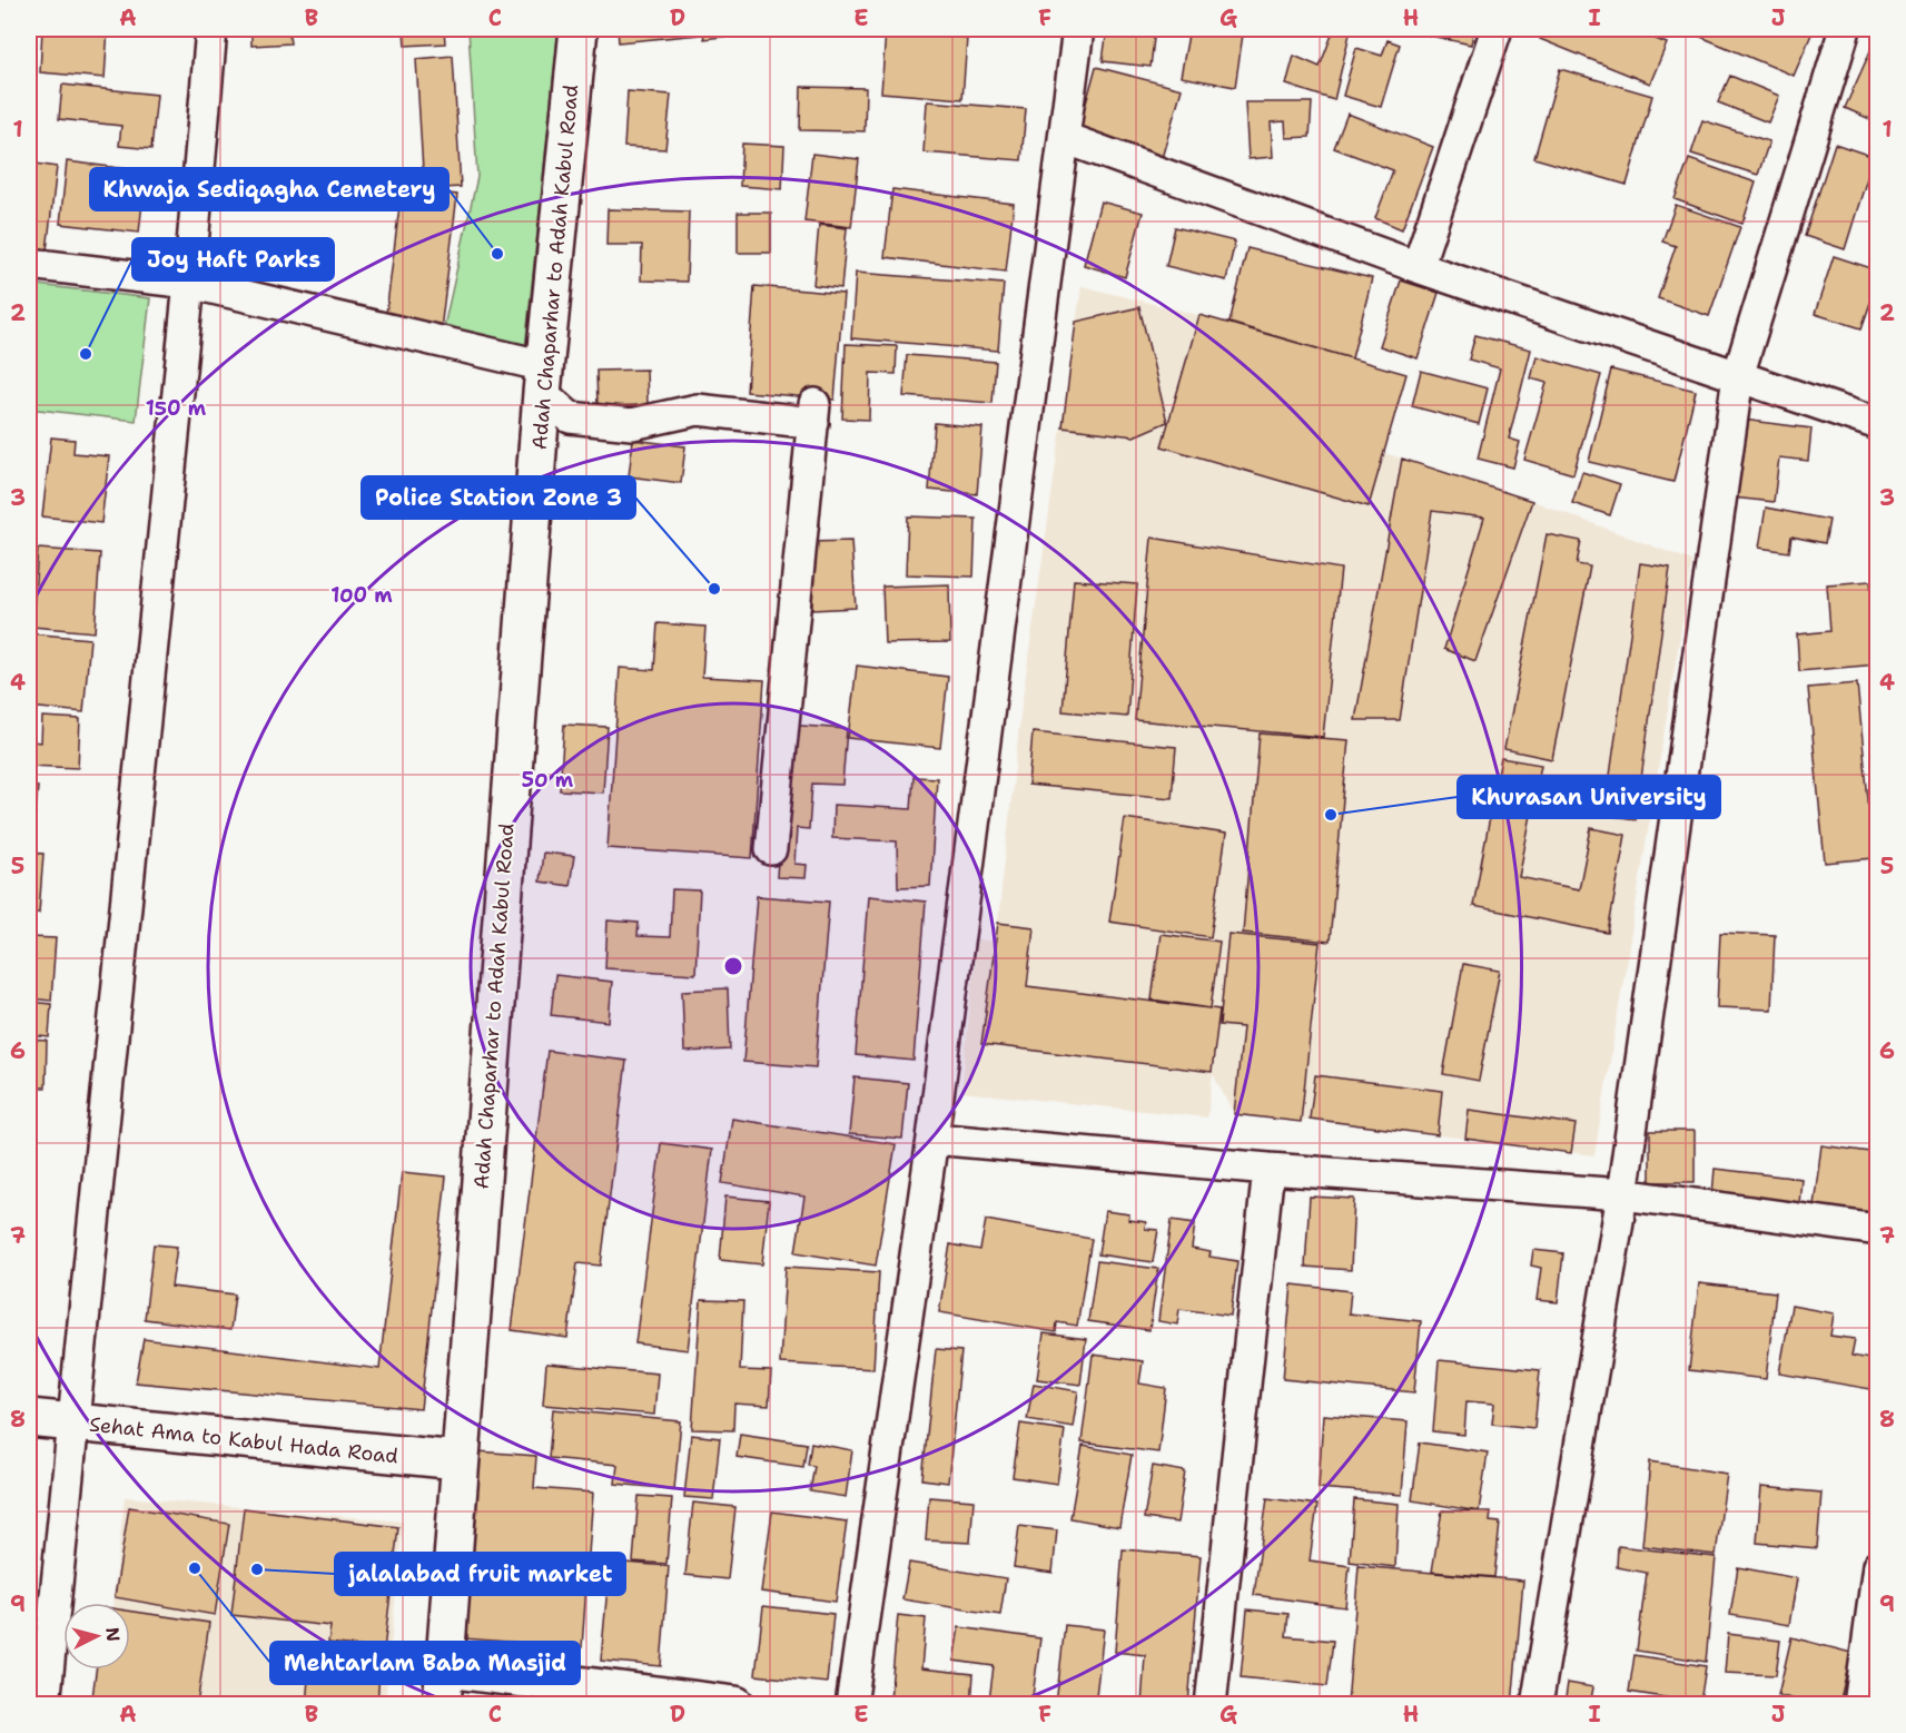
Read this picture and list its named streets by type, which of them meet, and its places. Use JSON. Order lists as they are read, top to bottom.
{
  "streets": {
    "main road": ["Adah Chaparhar to Adah Kabul Road", "Sehat Ama to Kabul Hada Road"]
  },
  "crossings": [
    ["Adah Chaparhar to Adah Kabul Road", "Sehat Ama to Kabul Hada Road"]
  ],
  "places": [
    "Khwaja Sediqagha Cemetery",
    "Joy Haft Parks",
    "Police Station Zone 3",
    "Khurasan University",
    "Mehtarlam Baba Masjid",
    "jalalabad fruit market"
  ],
  "north": "right",
  "grid": {
    "columns": [
      "A",
      "B",
      "C",
      "D",
      "E",
      "F",
      "G",
      "H",
      "I",
      "J"
    ],
    "rows": [
      "1",
      "2",
      "3",
      "4",
      "5",
      "6",
      "7",
      "8",
      "9"
    ]
  },
  "rings": ["150 m", "100 m", "50 m"]
}
